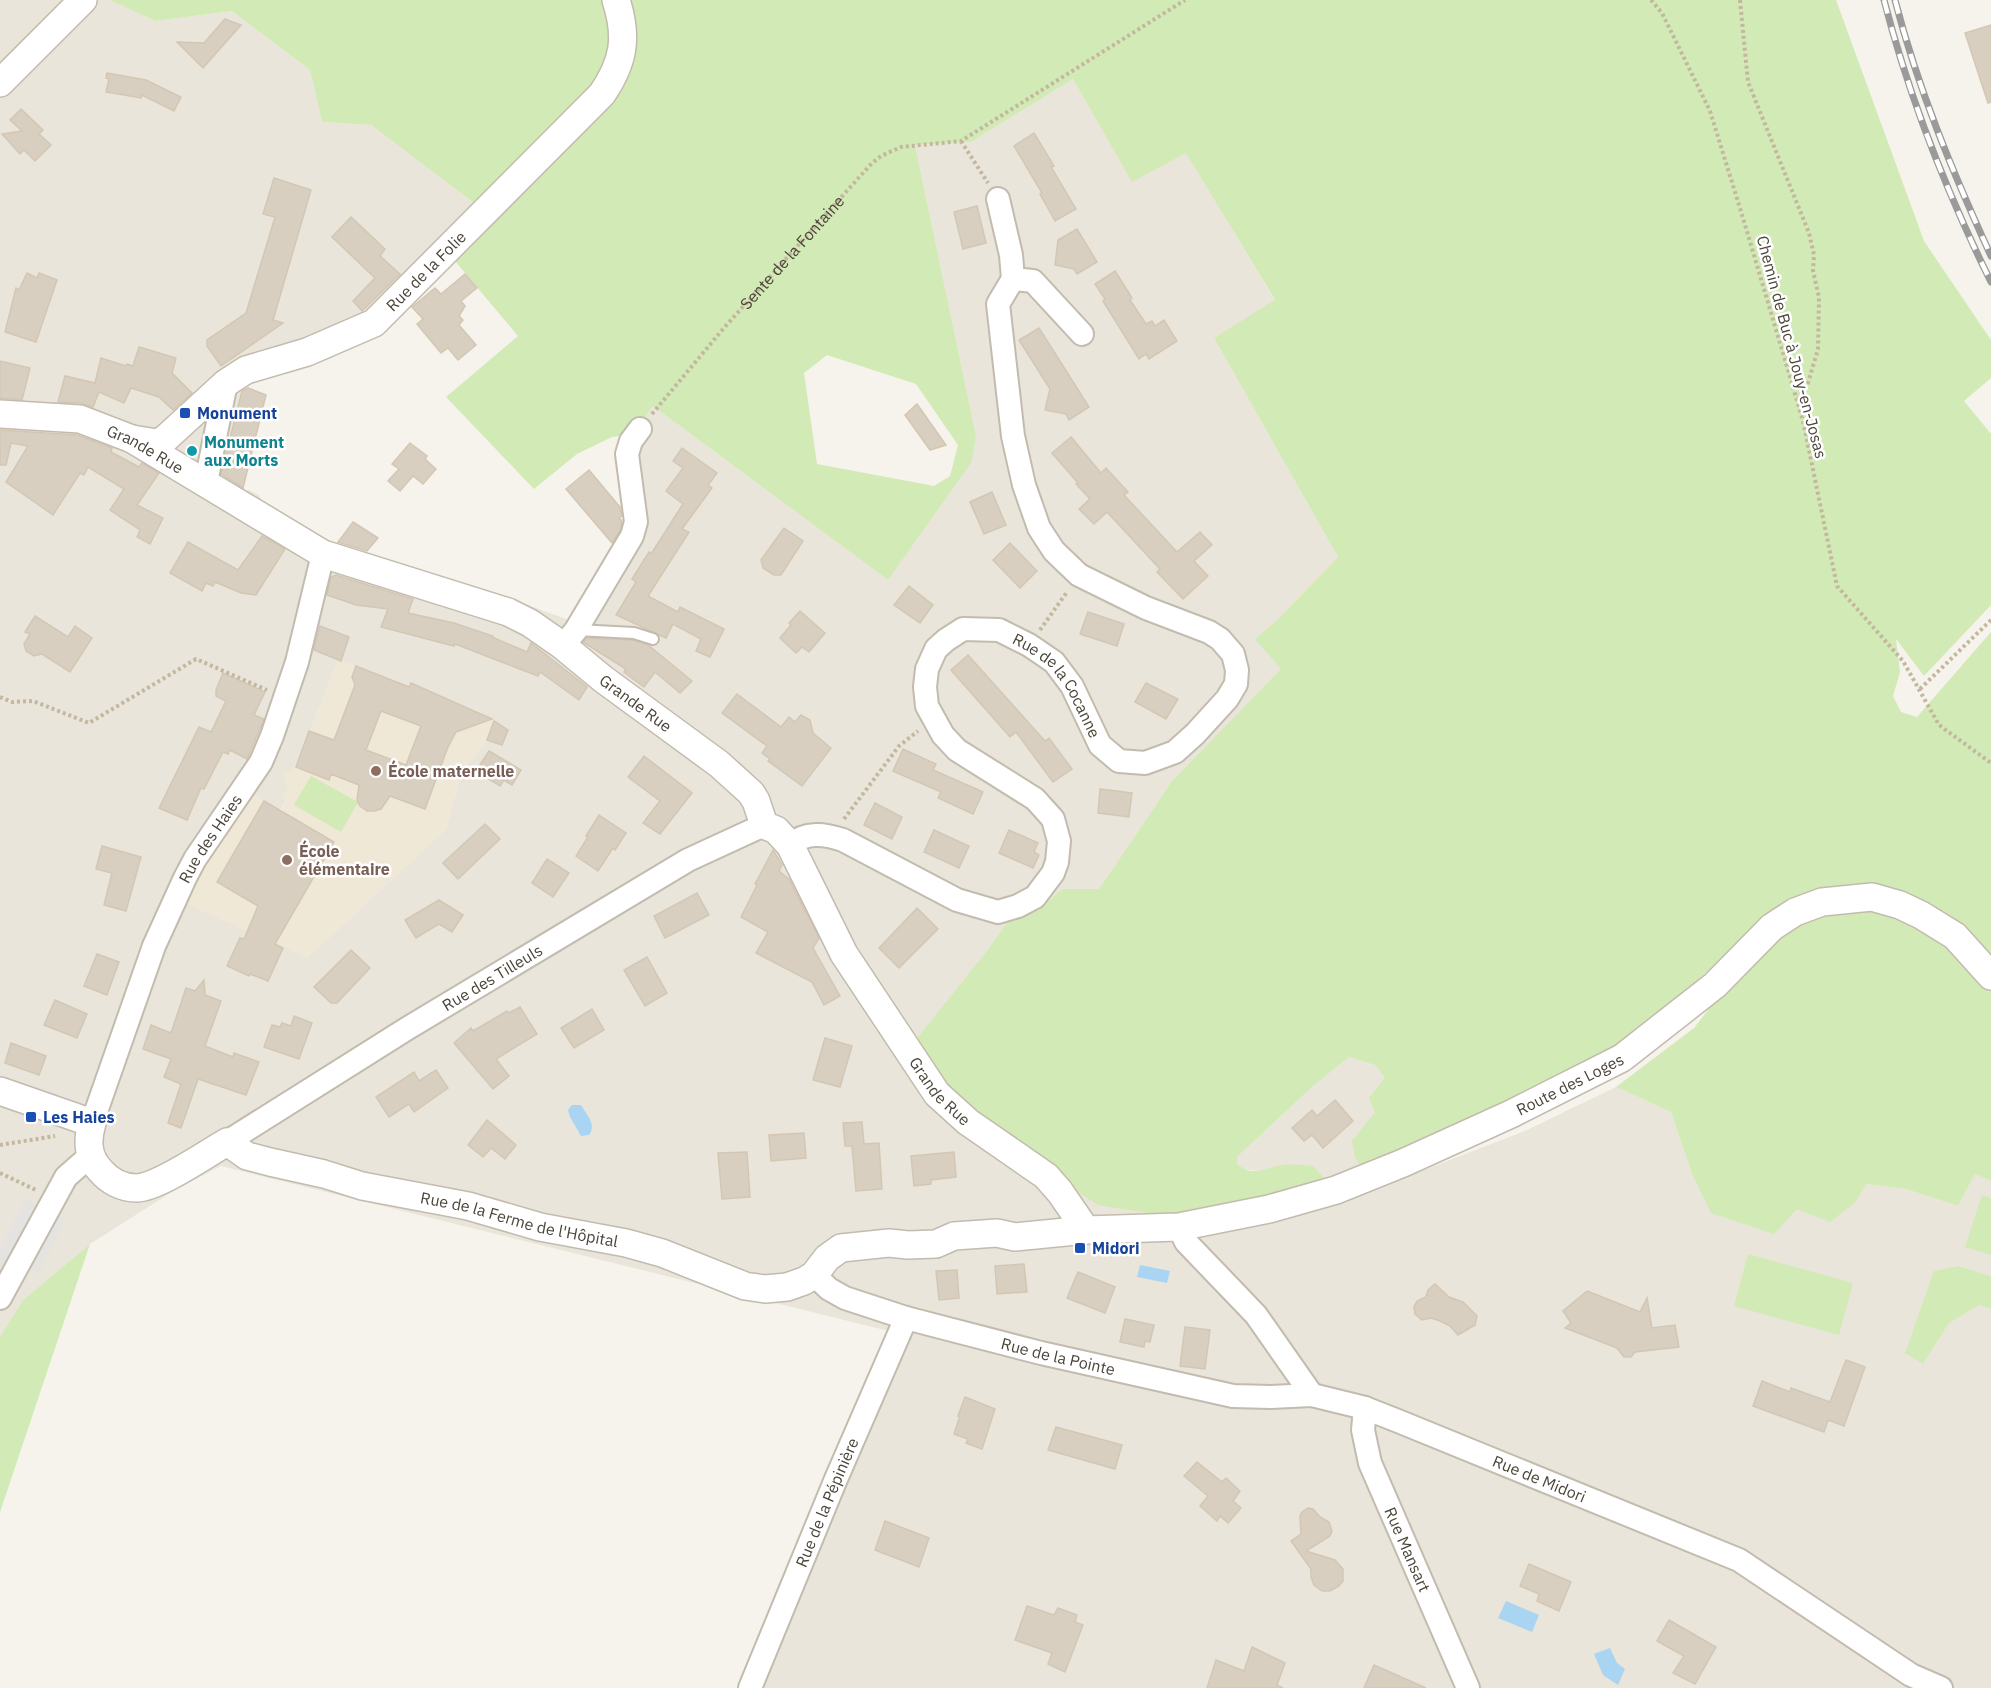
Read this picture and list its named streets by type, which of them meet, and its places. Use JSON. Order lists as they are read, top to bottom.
{
  "streets": {
    "street": [
      "Rue de la Folie",
      "Grande Rue",
      "Rue de la Cocanne",
      "Rue des Haies",
      "Rue des Tilleuls",
      "Route des Loges",
      "Rue de la Ferme de l'Hôpital",
      "Rue de la Pointe",
      "Rue de Midori",
      "Rue de la Pépinière",
      "Rue Mansart"
    ],
    "path": ["Sente de la Fontaine", "Chemin de Buc à Jouy-en-Josas"]
  },
  "crossings": [
    ["Rue de la Folie", "Grande Rue"],
    ["Grande Rue", "Rue de la Cocanne"],
    ["Grande Rue", "Rue des Haies"],
    ["Grande Rue", "Rue des Tilleuls"],
    ["Grande Rue", "Route des Loges"],
    ["Grande Rue", "Rue de la Ferme de l'Hôpital"],
    ["Rue des Tilleuls", "Rue de la Ferme de l'Hôpital"],
    ["Route des Loges", "Rue de la Ferme de l'Hôpital"],
    ["Rue de la Ferme de l'Hôpital", "Rue de la Pointe"],
    ["Rue de la Pointe", "Rue de Midori"],
    ["Rue de la Pointe", "Rue de la Pépinière"],
    ["Rue de Midori", "Rue Mansart"]
  ],
  "places": {
    "transit": ["Monument", "Les Haies", "Midori"],
    "other": ["Monument aux Morts", "École maternelle", "École élémentaire"]
  }
}
